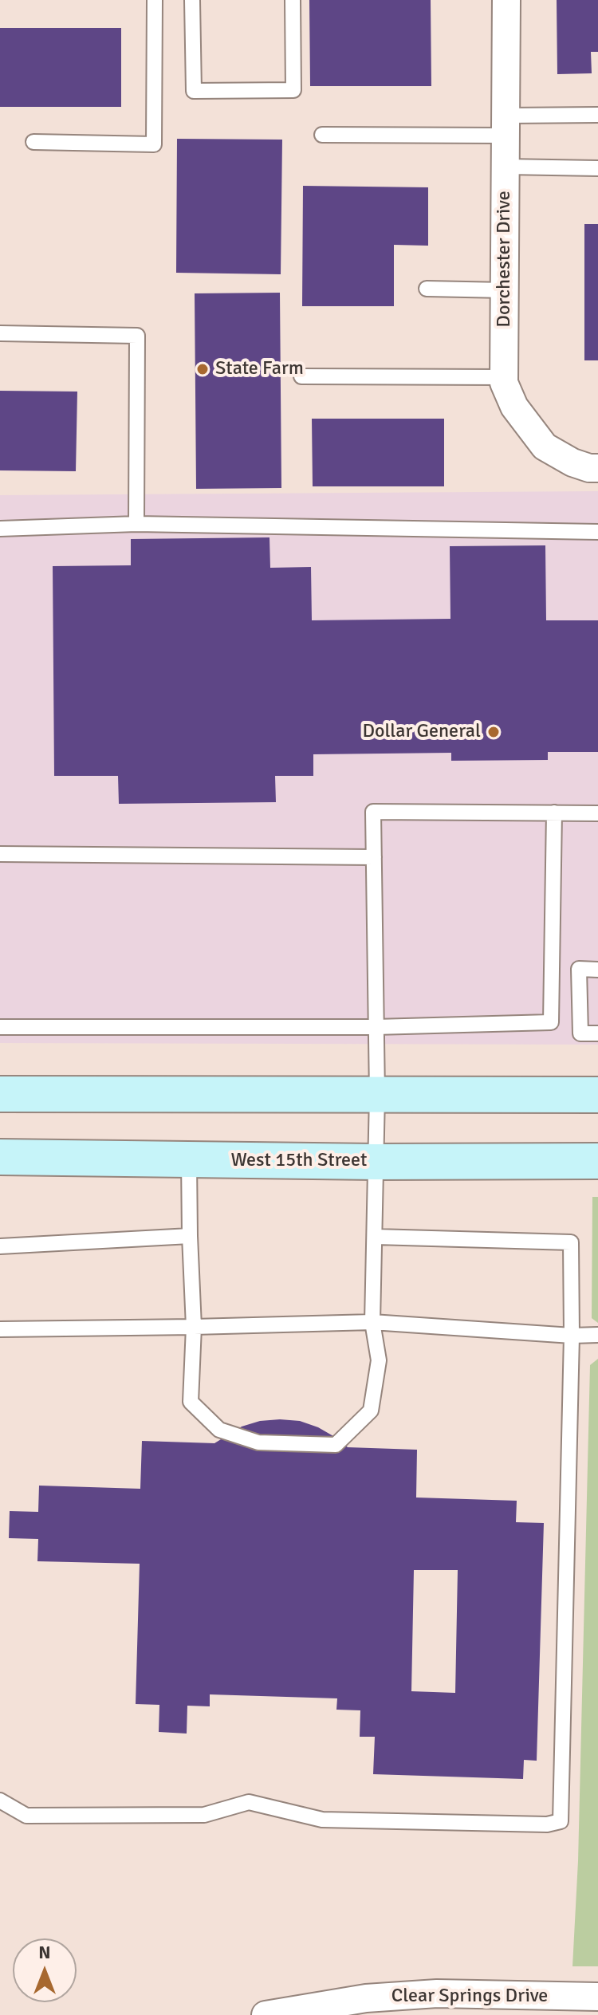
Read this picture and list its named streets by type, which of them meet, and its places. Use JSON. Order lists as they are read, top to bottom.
{
  "streets": {
    "main road": ["West 15th Street"],
    "street": ["Dorchester Drive", "Clear Springs Drive"]
  },
  "places": ["State Farm", "Dollar General"],
  "north": "top"
}
